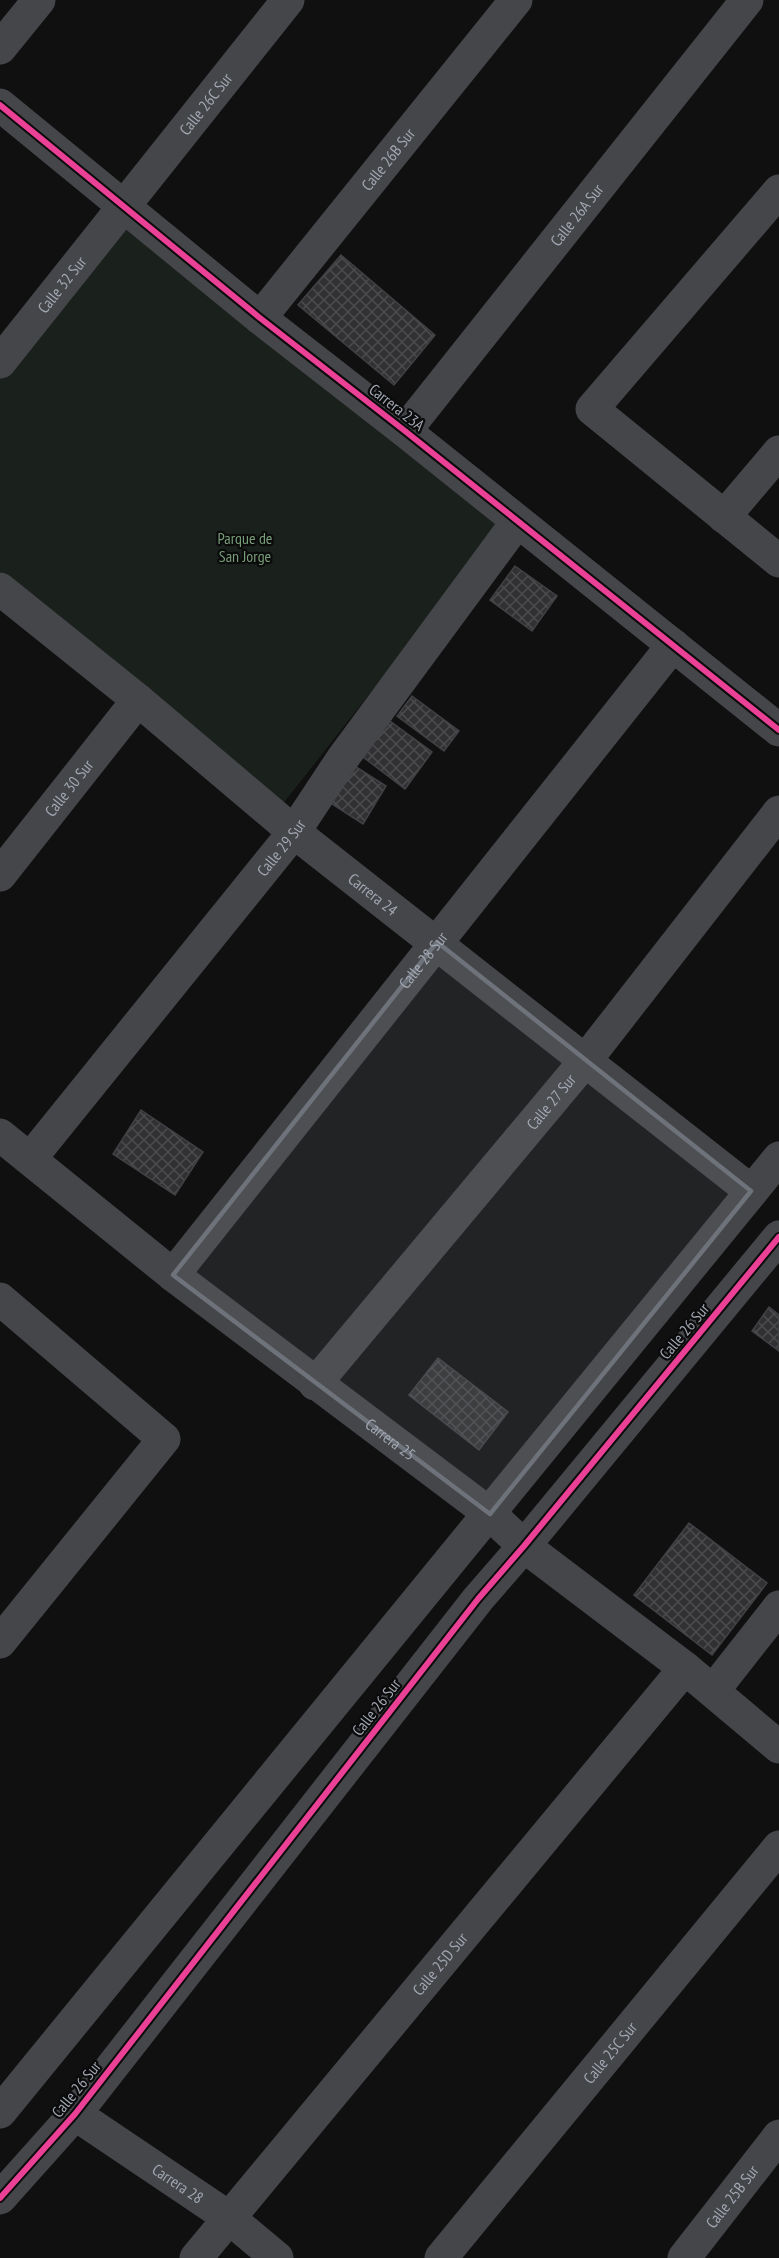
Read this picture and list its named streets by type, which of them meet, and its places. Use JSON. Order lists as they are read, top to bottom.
{
  "streets": {
    "street": [
      "Calle 26C Sur",
      "Calle 26B Sur",
      "Calle 26A Sur",
      "Calle 32 Sur",
      "Carrera 23A",
      "Calle 30 Sur",
      "Calle 29 Sur",
      "Carrera 24",
      "Calle 28 Sur",
      "Calle 27 Sur",
      "Calle 26 Sur",
      "Carrera 25",
      "Calle 25D Sur",
      "Calle 25C Sur",
      "Carrera 28",
      "Calle 25B Sur"
    ]
  },
  "crossings": [
    ["Calle 26C Sur", "Calle 32 Sur"],
    ["Calle 26C Sur", "Carrera 23A"],
    ["Calle 26B Sur", "Carrera 23A"],
    ["Calle 26A Sur", "Carrera 23A"],
    ["Calle 32 Sur", "Carrera 23A"],
    ["Carrera 23A", "Calle 29 Sur"],
    ["Carrera 23A", "Calle 28 Sur"],
    ["Calle 30 Sur", "Carrera 24"],
    ["Calle 29 Sur", "Carrera 24"],
    ["Calle 29 Sur", "Carrera 25"],
    ["Carrera 24", "Calle 28 Sur"],
    ["Carrera 24", "Calle 27 Sur"],
    ["Carrera 24", "Calle 26 Sur"],
    ["Calle 28 Sur", "Carrera 25"],
    ["Calle 27 Sur", "Carrera 25"],
    ["Calle 26 Sur", "Carrera 25"],
    ["Calle 26 Sur", "Carrera 28"],
    ["Carrera 25", "Calle 25D Sur"],
    ["Calle 25D Sur", "Carrera 28"]
  ],
  "parks": ["Parque de San Jorge"]
}
